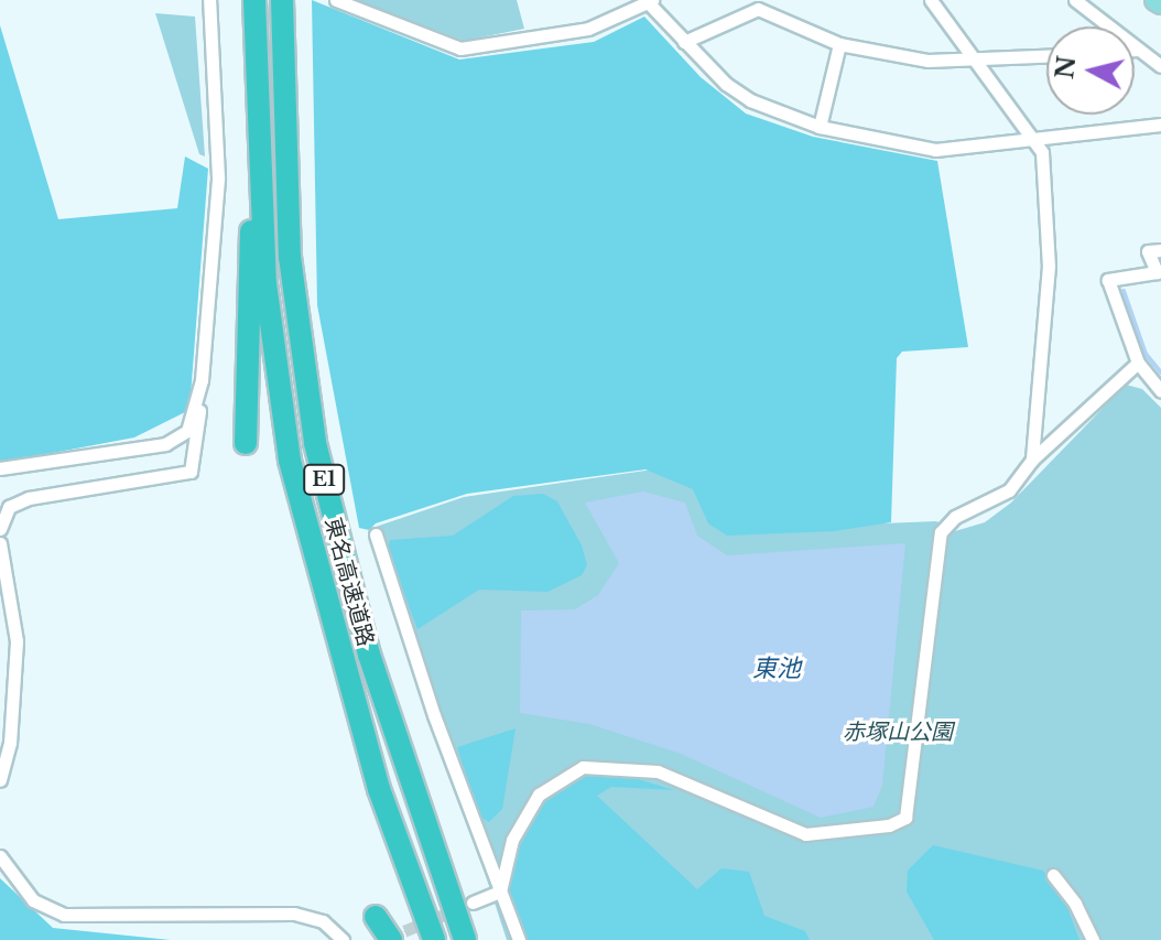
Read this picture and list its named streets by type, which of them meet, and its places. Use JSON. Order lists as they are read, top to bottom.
{
  "streets": {
    "highway": ["E1", "東名高速道路"]
  },
  "water": ["東池"],
  "parks": ["赤塚山公園"],
  "north": "left"
}
